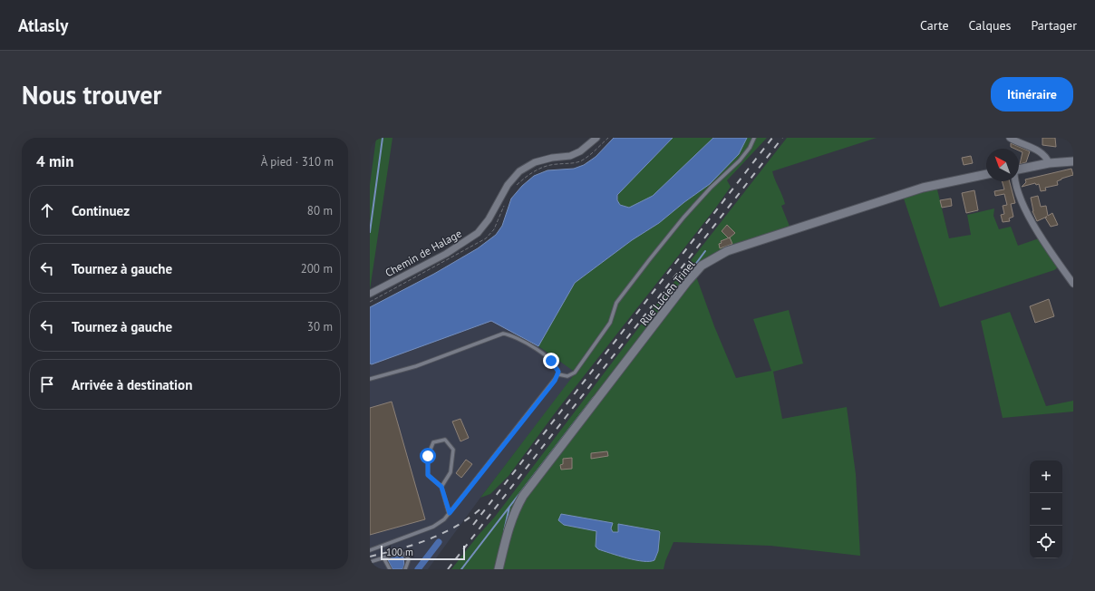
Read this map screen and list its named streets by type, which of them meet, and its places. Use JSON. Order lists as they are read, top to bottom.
{
  "streets": {
    "street": ["Chemin de Halage", "Rue Lucien Trinel"]
  },
  "scale_bar": "100 m",
  "north": "top left",
  "page": {
    "header": "Atlasly",
    "nav": ["Carte", "Calques", "Partager"],
    "buttons": "Itinéraire",
    "title": "Nous trouver",
    "heading": ["4 min", "À pied · 310 m"],
    "list": [
      ["Continuez", "80 m"],
      ["Tournez à gauche", "200 m"],
      ["Tournez à gauche", "30 m"],
      "Arrivée à destination"
    ],
    "map_buttons": ["+", "−"],
    "scale": "100 m"
  }
}
